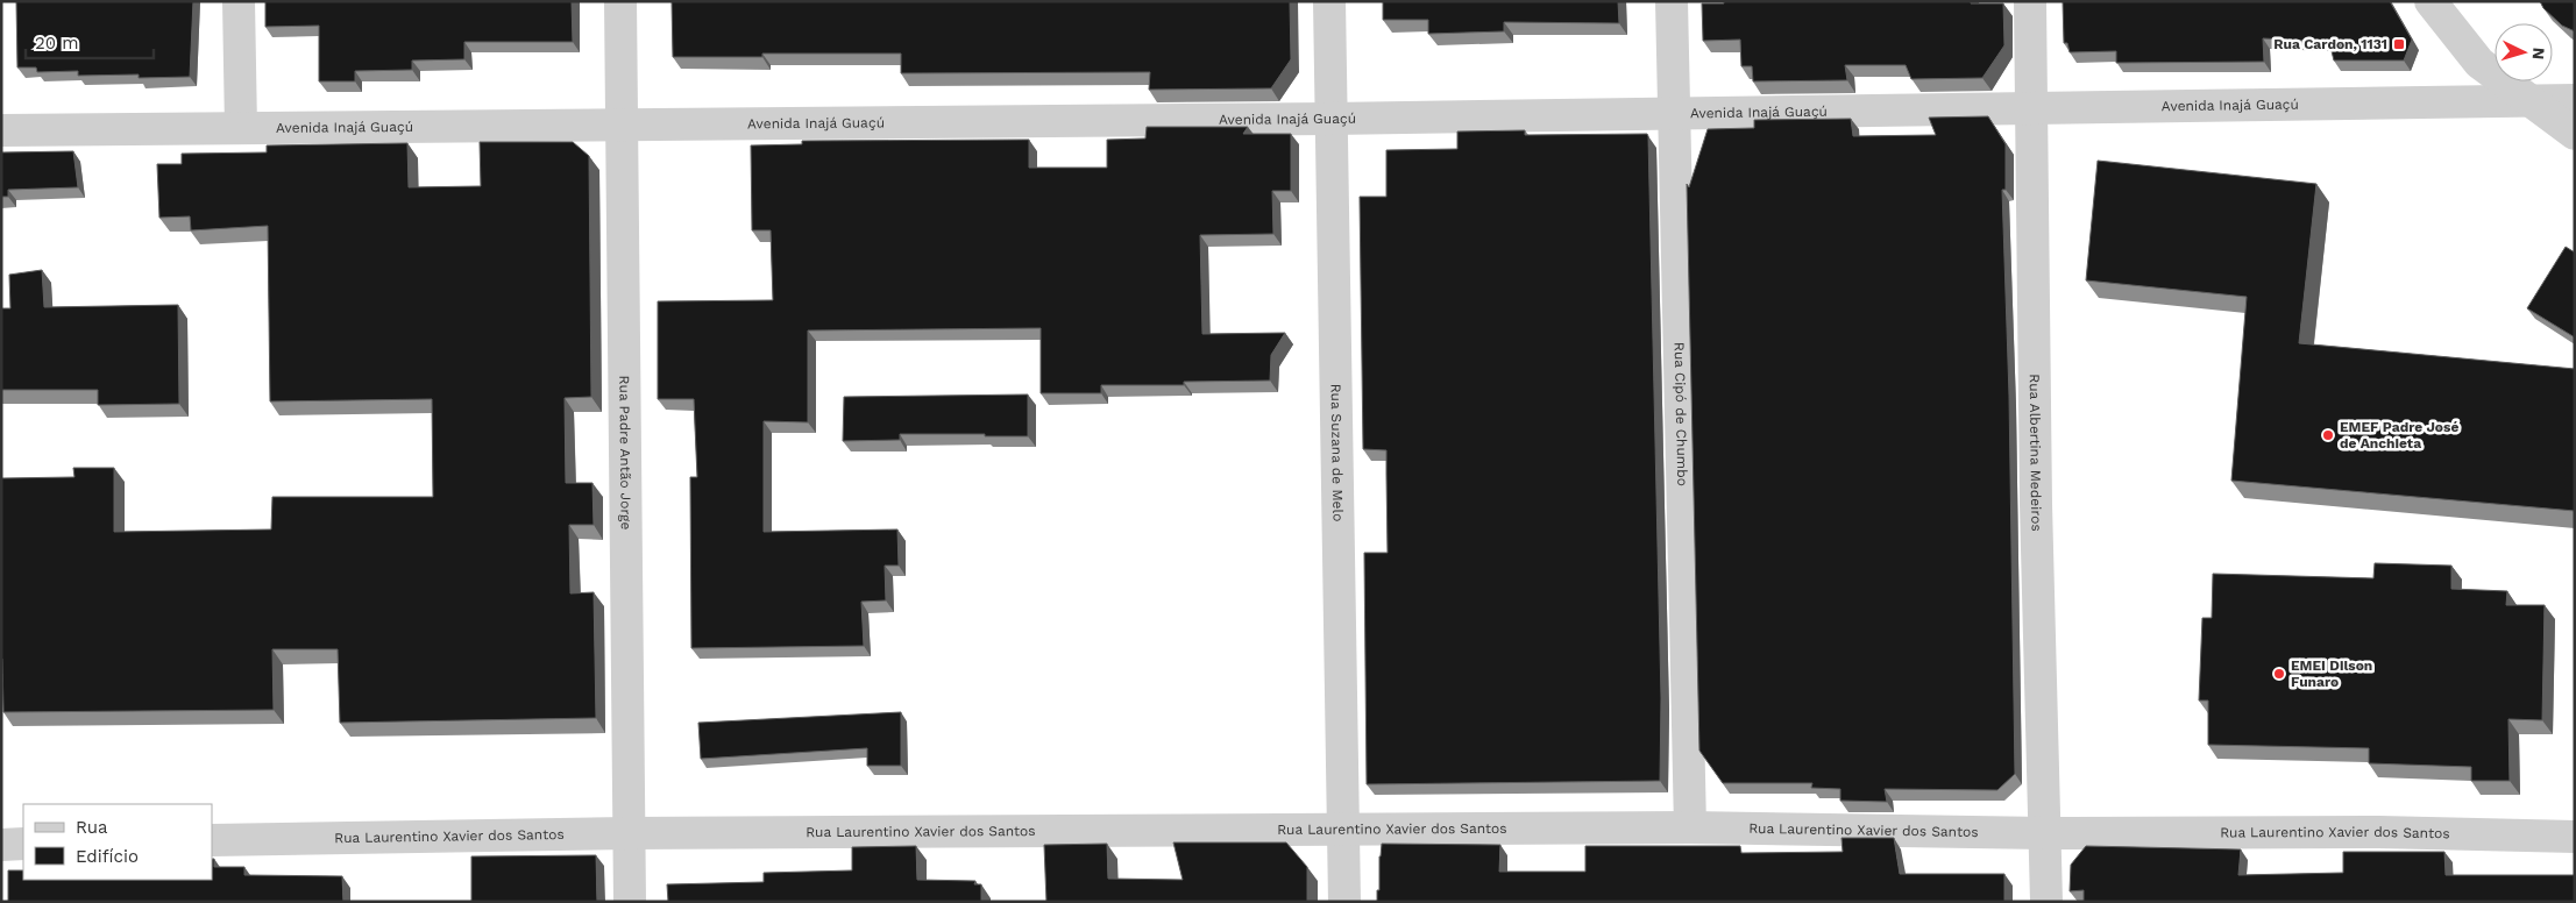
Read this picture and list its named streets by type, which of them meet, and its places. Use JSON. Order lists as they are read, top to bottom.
{
  "streets": {
    "street": [
      "Avenida Inajá Guaçú",
      "Rua Cipó de Chumbo",
      "Rua Padre Antão Jorge",
      "Rua Suzana de Melo",
      "Rua Albertina Medeiros",
      "Rua Laurentino Xavier dos Santos"
    ]
  },
  "crossings": [
    ["Avenida Inajá Guaçú", "Rua Cipó de Chumbo"],
    ["Avenida Inajá Guaçú", "Rua Padre Antão Jorge"],
    ["Avenida Inajá Guaçú", "Rua Suzana de Melo"],
    ["Avenida Inajá Guaçú", "Rua Albertina Medeiros"],
    ["Rua Cipó de Chumbo", "Rua Laurentino Xavier dos Santos"],
    ["Rua Padre Antão Jorge", "Rua Laurentino Xavier dos Santos"],
    ["Rua Suzana de Melo", "Rua Laurentino Xavier dos Santos"],
    ["Rua Albertina Medeiros", "Rua Laurentino Xavier dos Santos"]
  ],
  "places": {
    "transit": ["Rua Cardon, 1131"],
    "other": ["EMEF Padre José de Anchieta", "EMEI Dilson Funaro"]
  },
  "legend": ["Rua", "Edifício"],
  "scale_bar": "20 m",
  "north": "right"
}
